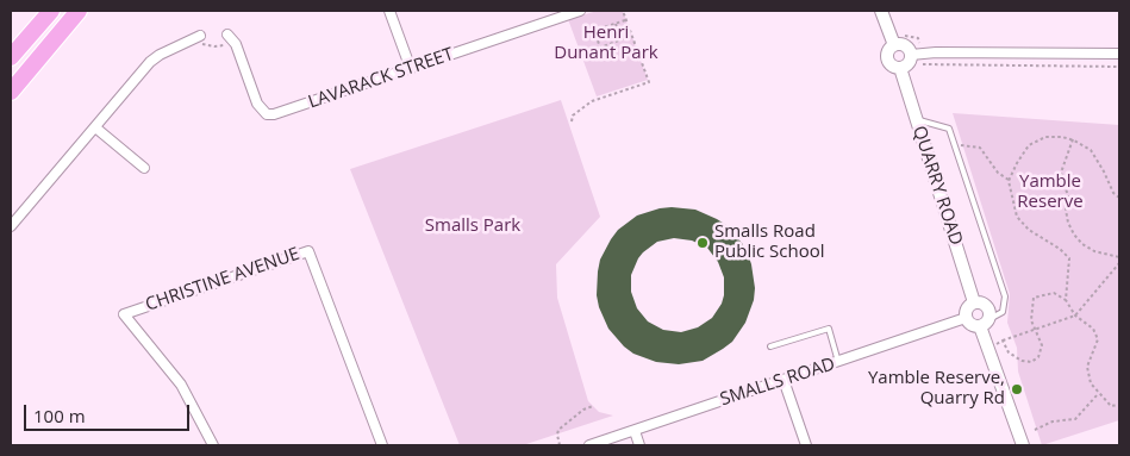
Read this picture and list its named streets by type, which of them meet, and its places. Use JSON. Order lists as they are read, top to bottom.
{
  "streets": {
    "street": [
      "LAVARACK STREET",
      "QUARRY ROAD",
      "CHRISTINE AVENUE",
      "SMALLS ROAD"
    ]
  },
  "crossings": [
    ["QUARRY ROAD", "SMALLS ROAD"]
  ],
  "parks": ["Henri Dunant Park", "Yamble Reserve", "Smalls Park"],
  "places": ["Smalls Road Public School", "Yamble Reserve, Quarry Rd"],
  "scale_bar": "100 m"
}
